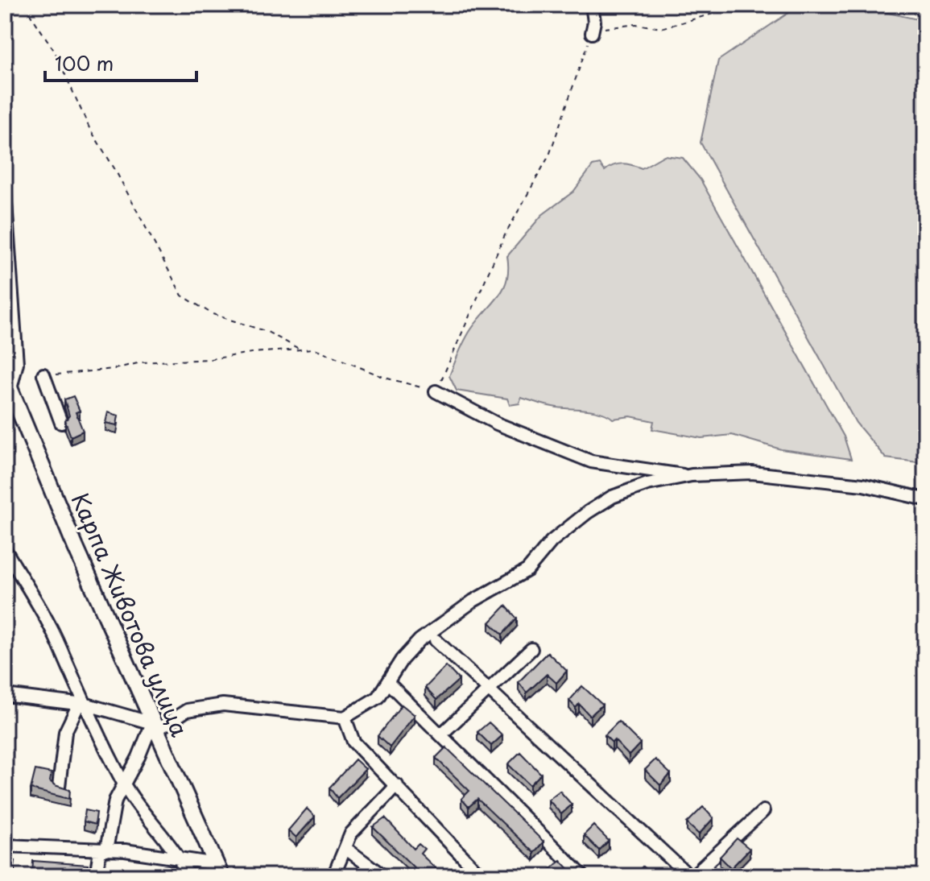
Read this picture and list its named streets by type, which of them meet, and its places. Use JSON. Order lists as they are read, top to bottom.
{
  "streets": {
    "main road": ["Карпа Животова улица"]
  },
  "scale_bar": "100 m"
}
